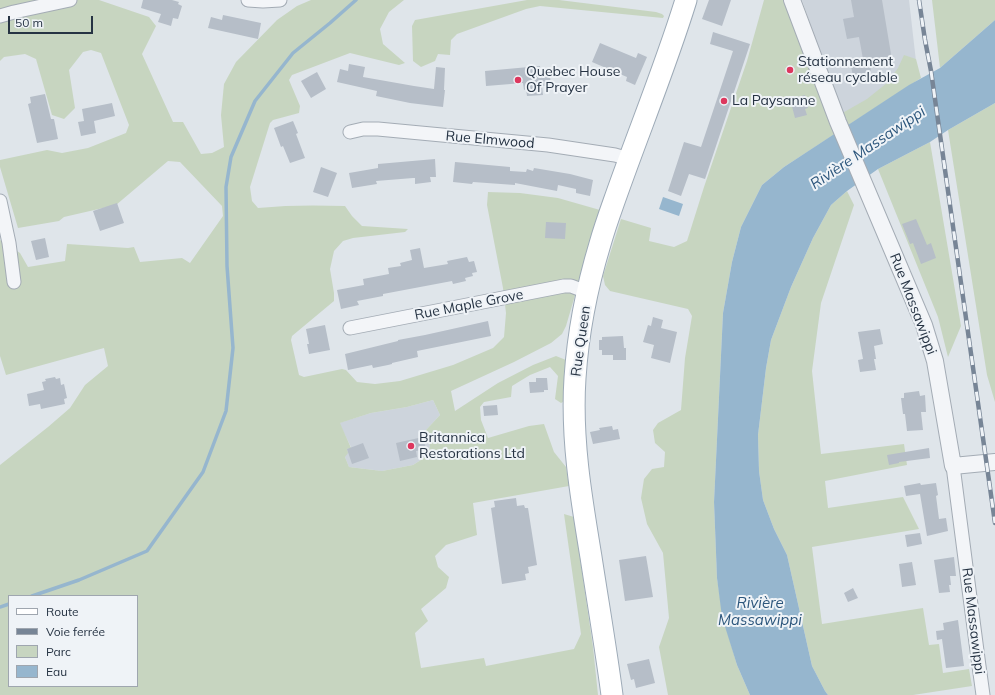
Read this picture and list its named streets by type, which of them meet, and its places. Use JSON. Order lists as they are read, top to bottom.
{
  "streets": {
    "main road": ["Rue Queen"],
    "street": ["Rue Elmwood", "Rue Massawippi", "Rue Maple Grove"]
  },
  "crossings": [
    ["Rue Elmwood", "Rue Queen"],
    ["Rue Maple Grove", "Rue Queen"]
  ],
  "water": ["Rivière Massawippi"],
  "places": [
    "Stationnement réseau cyclable",
    "Quebec House Of Prayer",
    "La Paysanne",
    "Britannica Restorations Ltd"
  ],
  "legend": [
    "Route",
    "Voie ferrée",
    "Parc",
    "Eau"
  ],
  "scale_bar": "50 m"
}
